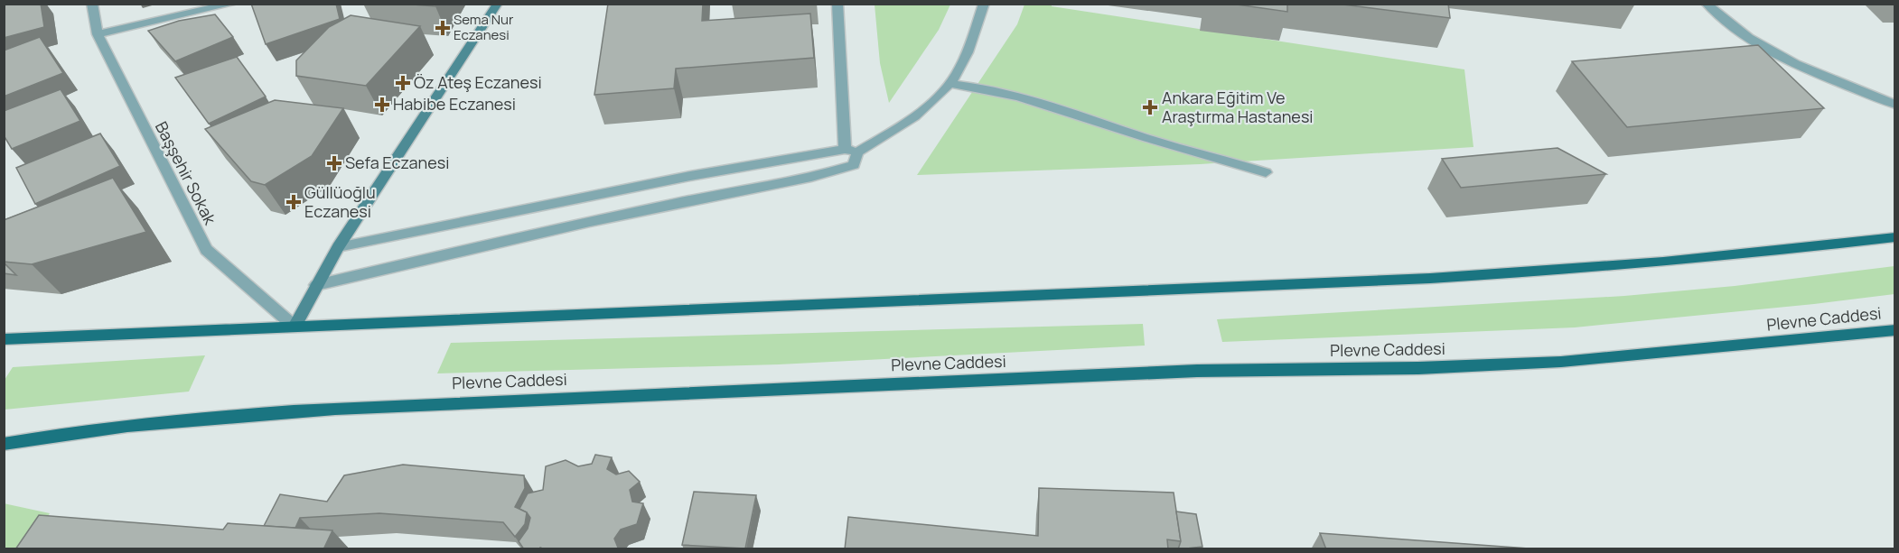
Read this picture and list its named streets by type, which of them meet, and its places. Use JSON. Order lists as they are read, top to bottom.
{
  "streets": {
    "main road": ["Plevne Caddesi"],
    "street": ["Başşehir Sokak"]
  },
  "places": {
    "health": [
      "Sema Nur Eczanesi",
      "Öz Ateş Eczanesi",
      "Habibe Eczanesi",
      "Ankara Eğitim Ve Araştırma Hastanesi",
      "Sefa Eczanesi",
      "Güllüoğlu Eczanesi"
    ]
  }
}
